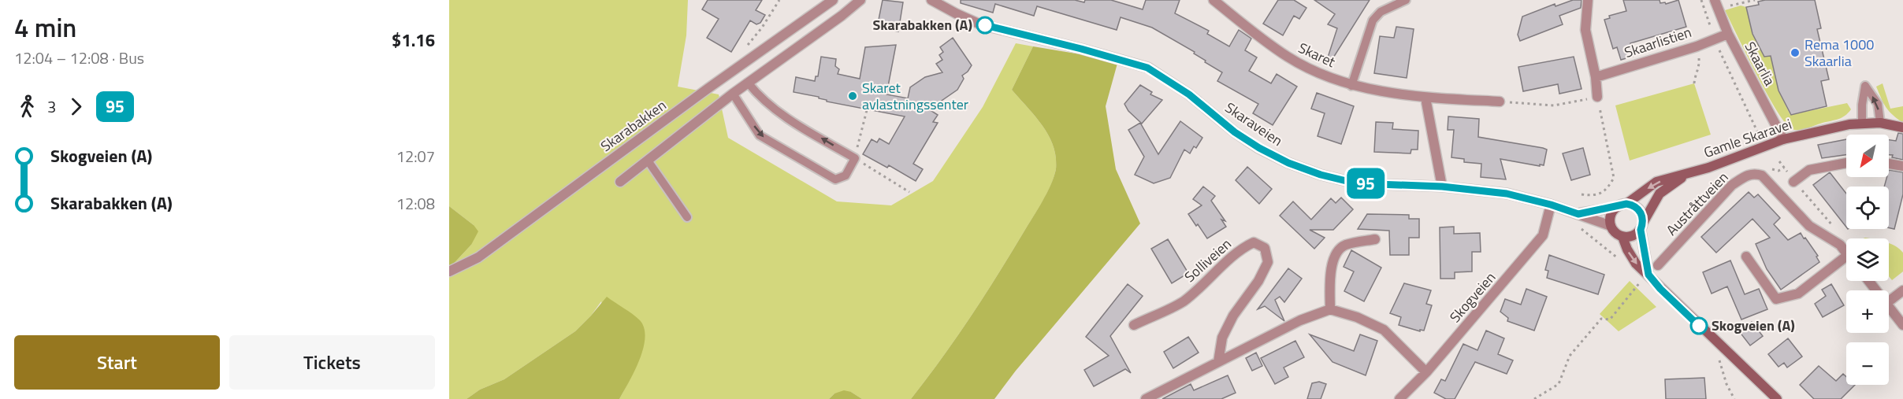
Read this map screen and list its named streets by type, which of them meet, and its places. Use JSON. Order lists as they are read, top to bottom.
{
  "streets": {
    "street": [
      "Skaarlistien",
      "Skaret",
      "Skaarlia",
      "Skaraveien",
      "Skarabakken",
      "Gamle Skaravei",
      "Austråttveien",
      "Solliveien",
      "Skogveien"
    ]
  },
  "crossings": [
    ["Skaarlistien", "Skaarlia"],
    ["Skaarlia", "Gamle Skaravei"],
    ["Skaraveien", "Gamle Skaravei"],
    ["Skaraveien", "Austråttveien"],
    ["Skaraveien", "Skogveien"],
    ["Gamle Skaravei", "Austråttveien"]
  ],
  "places": [
    "Skarabakken (A)",
    "Rema 1000 Skaarlia",
    "Skaret avlastningssenter",
    "Skogveien (A)"
  ],
  "lines": ["bus line 95"],
  "north": "bottom left",
  "page": {
    "heading": ["4 min", "12:04 – 12:08 · Bus", "$1.16"],
    "on_map": "95",
    "legs": ["3", "95"],
    "list": [
      {
        "name": "Skogveien (A)",
        "value": "12:07"
      },
      {
        "name": "Skarabakken (A)",
        "value": "12:08"
      }
    ],
    "map_buttons": ["+", "−"],
    "buttons": ["Start", "Tickets"]
  }
}
